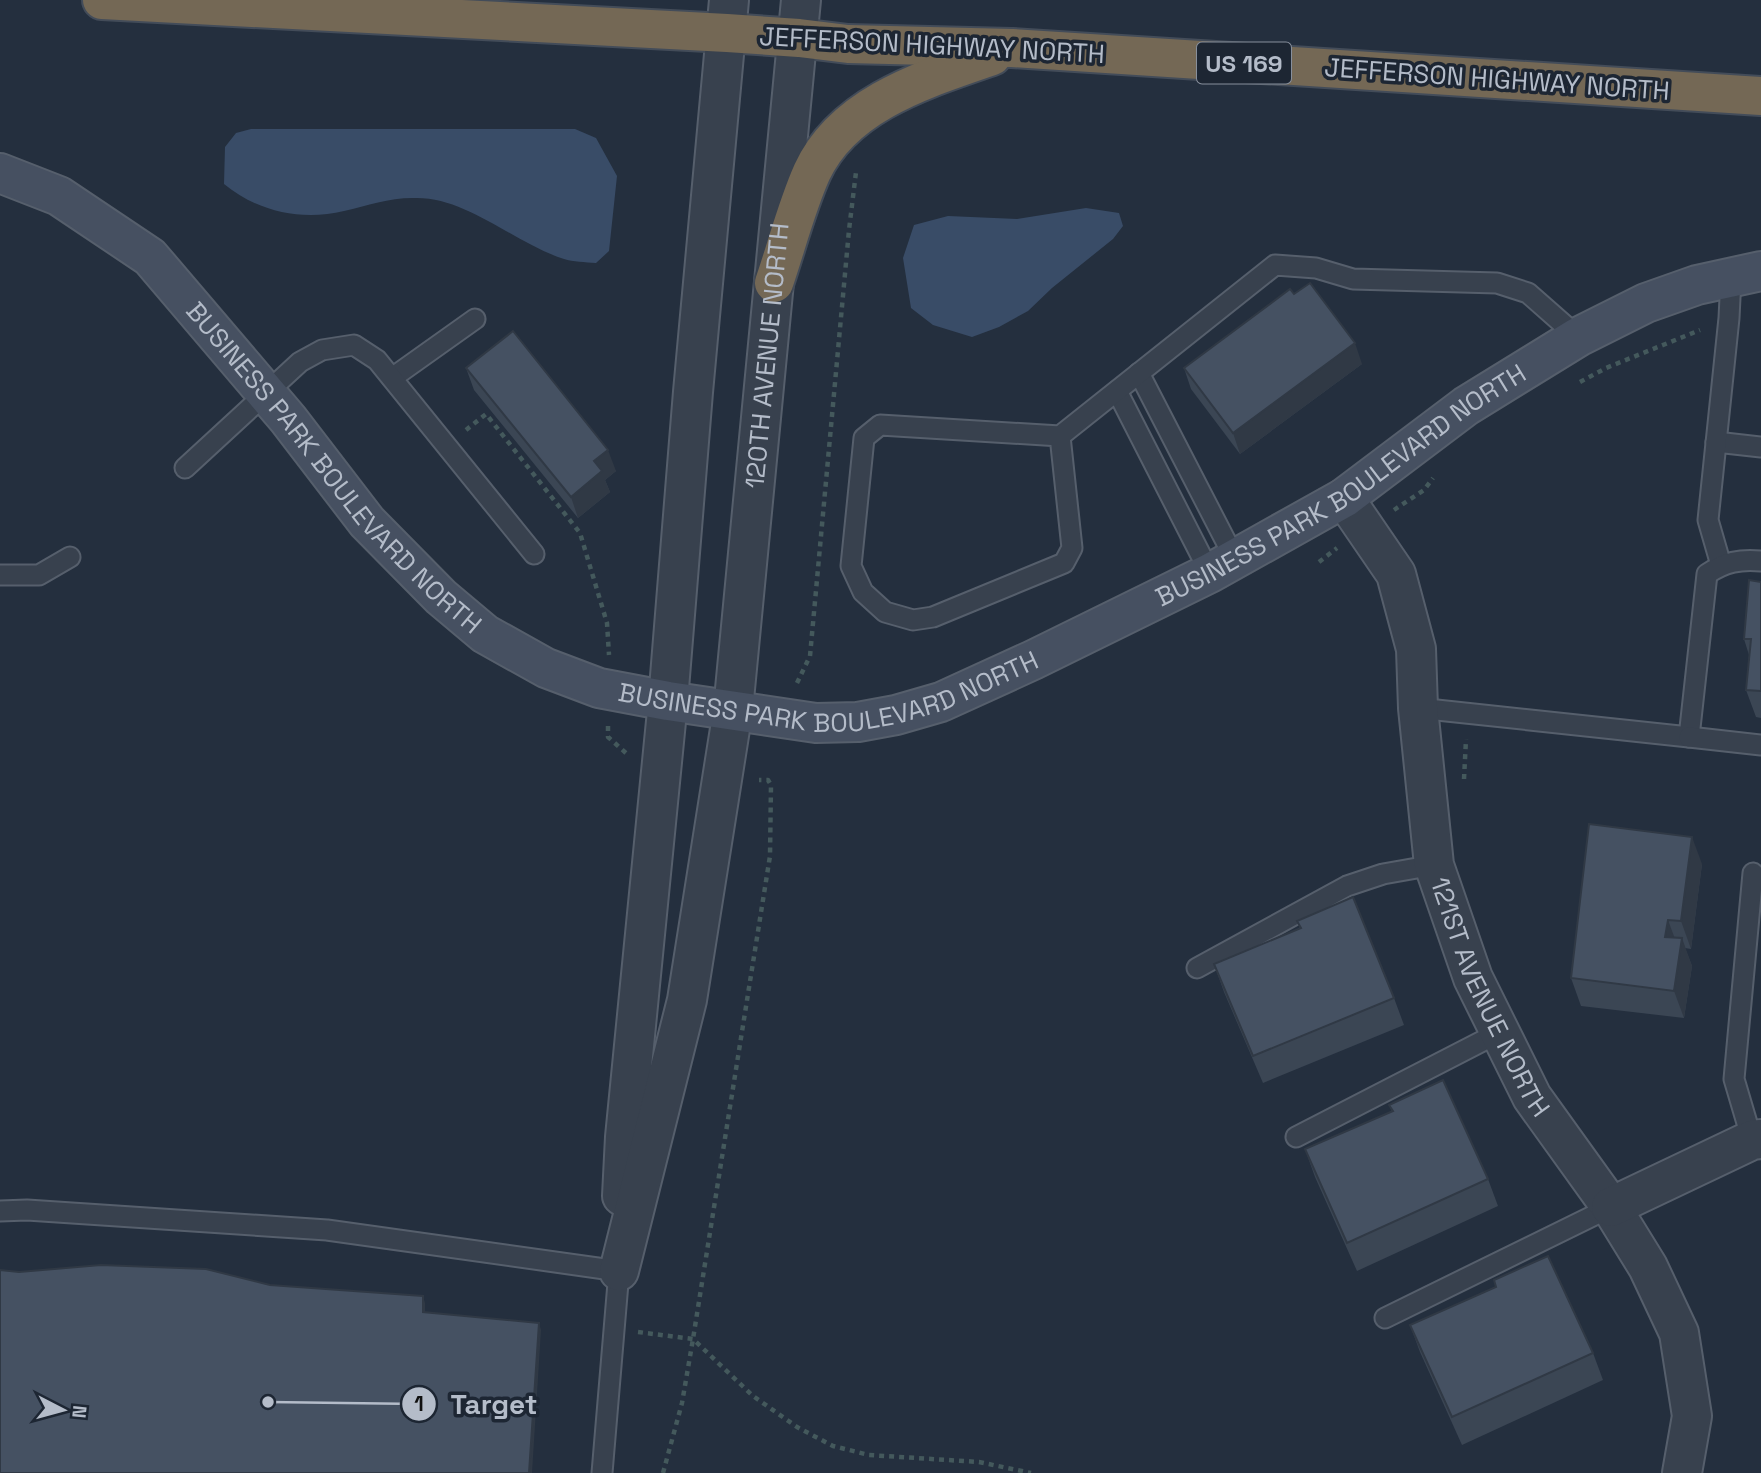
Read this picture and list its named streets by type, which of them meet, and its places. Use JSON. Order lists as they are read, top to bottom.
{
  "streets": {
    "highway": ["JEFFERSON HIGHWAY NORTH", "US 169"],
    "street": ["120TH AVENUE NORTH", "BUSINESS PARK BOULEVARD NORTH", "121ST AVENUE NORTH"]
  },
  "crossings": [
    ["JEFFERSON HIGHWAY NORTH", "120TH AVENUE NORTH"],
    ["120TH AVENUE NORTH", "BUSINESS PARK BOULEVARD NORTH"],
    ["BUSINESS PARK BOULEVARD NORTH", "121ST AVENUE NORTH"]
  ],
  "places": ["Target"],
  "north": "right"
}
